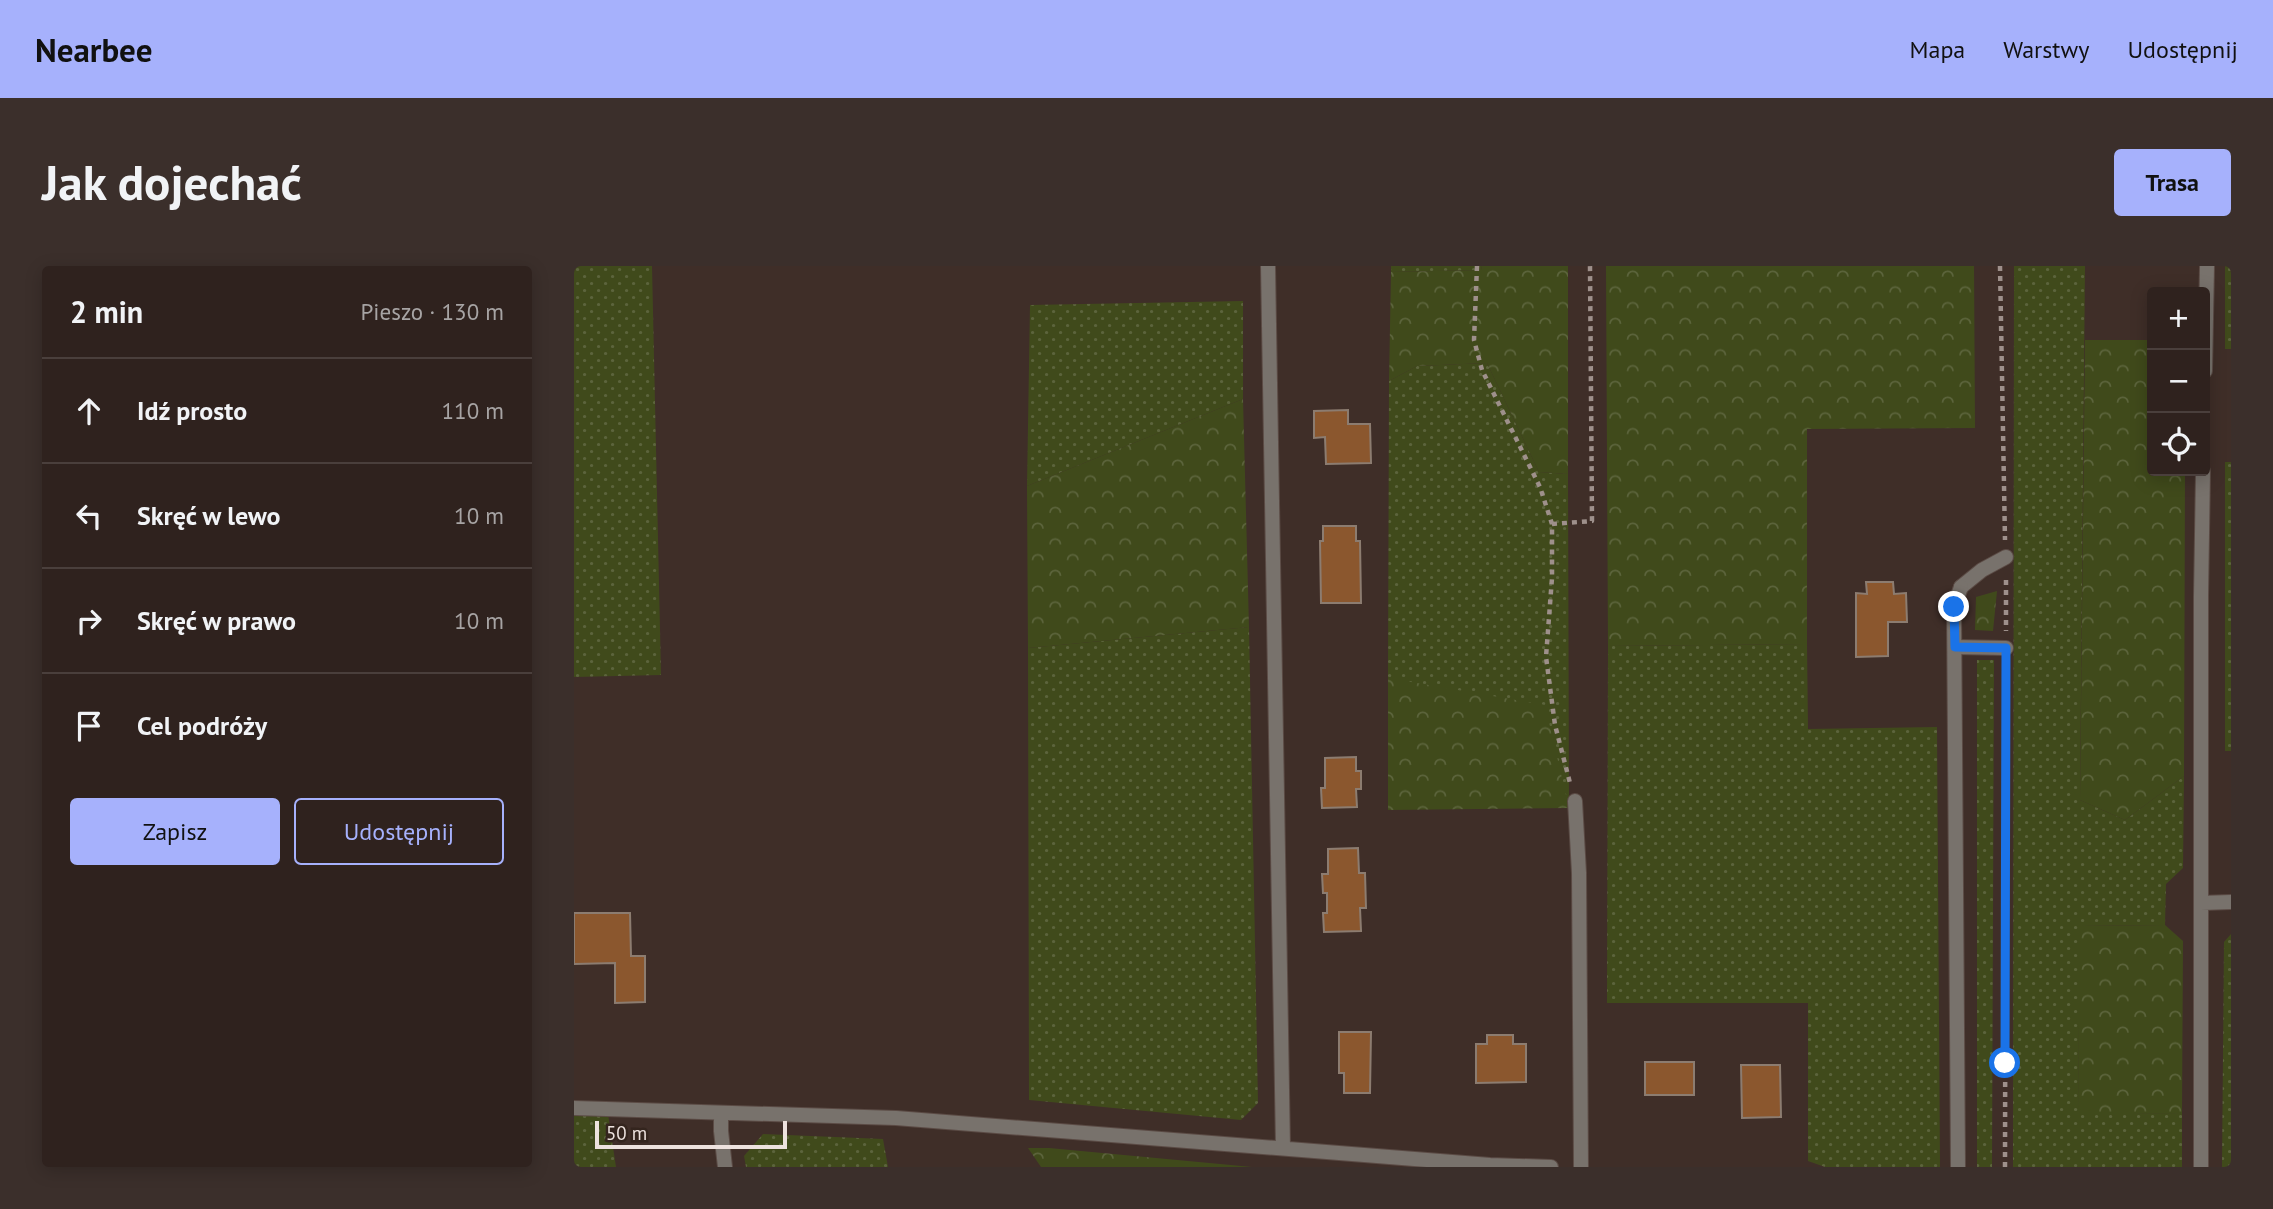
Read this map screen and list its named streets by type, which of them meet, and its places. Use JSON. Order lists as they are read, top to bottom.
{
  "scale_bar": "50 m",
  "page": {
    "header": "Nearbee",
    "nav": ["Mapa", "Warstwy", "Udostępnij"],
    "buttons": [
      "Trasa",
      ["Zapisz", "Udostępnij"]
    ],
    "title": "Jak dojechać",
    "heading": ["2 min", "Pieszo · 130 m"],
    "map_buttons": ["+", "−"],
    "list": [
      ["Idź prosto", "110 m"],
      ["Skręć w lewo", "10 m"],
      ["Skręć w prawo", "10 m"],
      "Cel podróży"
    ],
    "scale": "50 m"
  }
}
